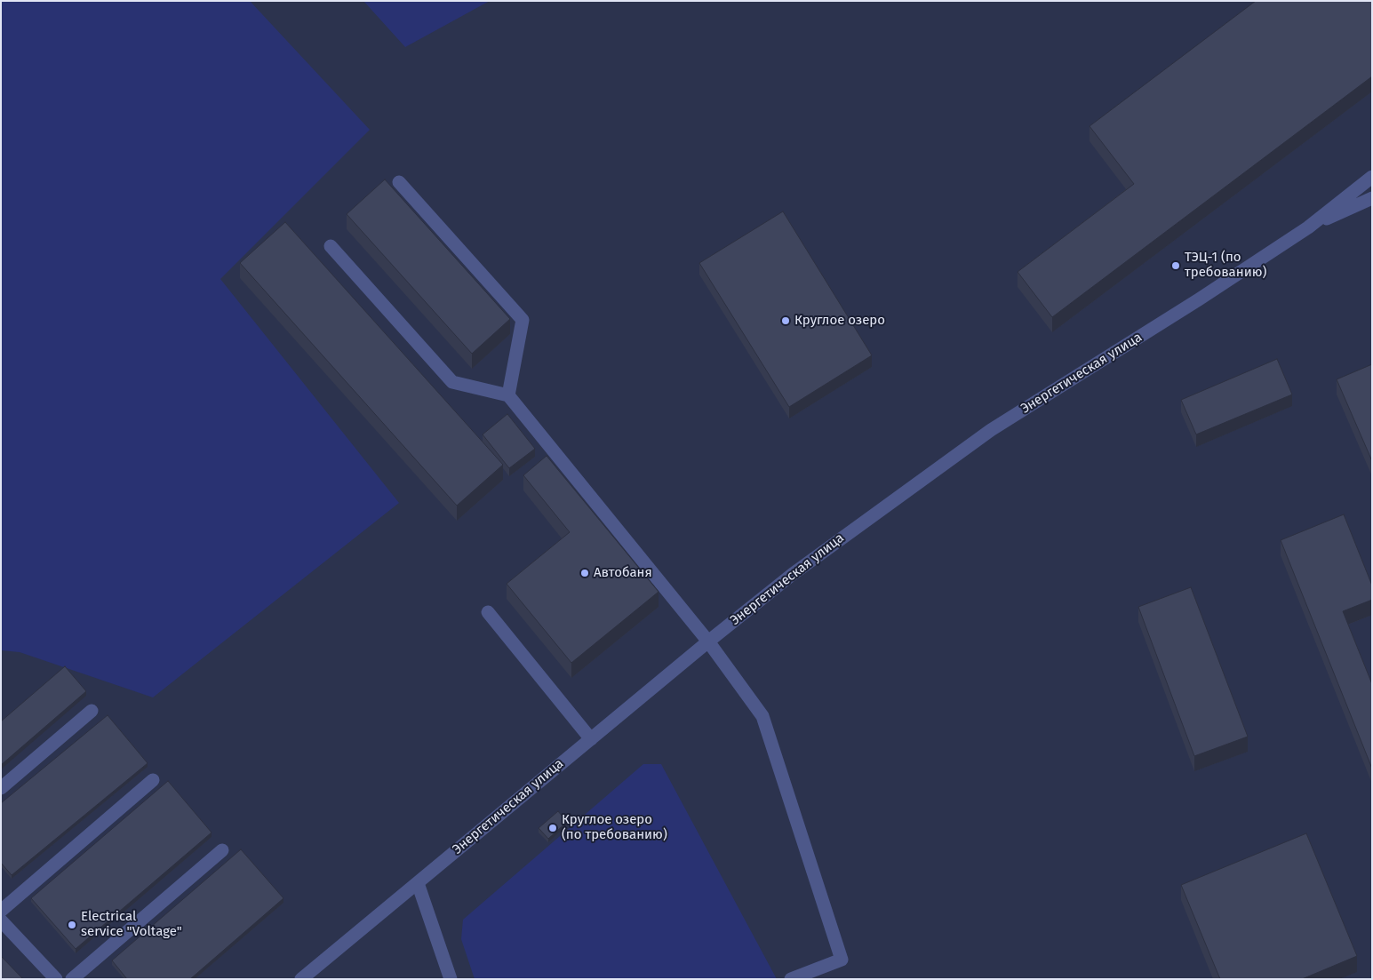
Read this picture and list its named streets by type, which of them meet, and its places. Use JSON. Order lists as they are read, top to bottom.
{
  "streets": {
    "street": ["Энергетическая улица"]
  },
  "places": [
    "ТЭЦ-1 (по требованию)",
    "Круглое озеро",
    "Автобаня",
    "Круглое озеро (по требованию)",
    "Electrical service \"Voltage\""
  ]
}
